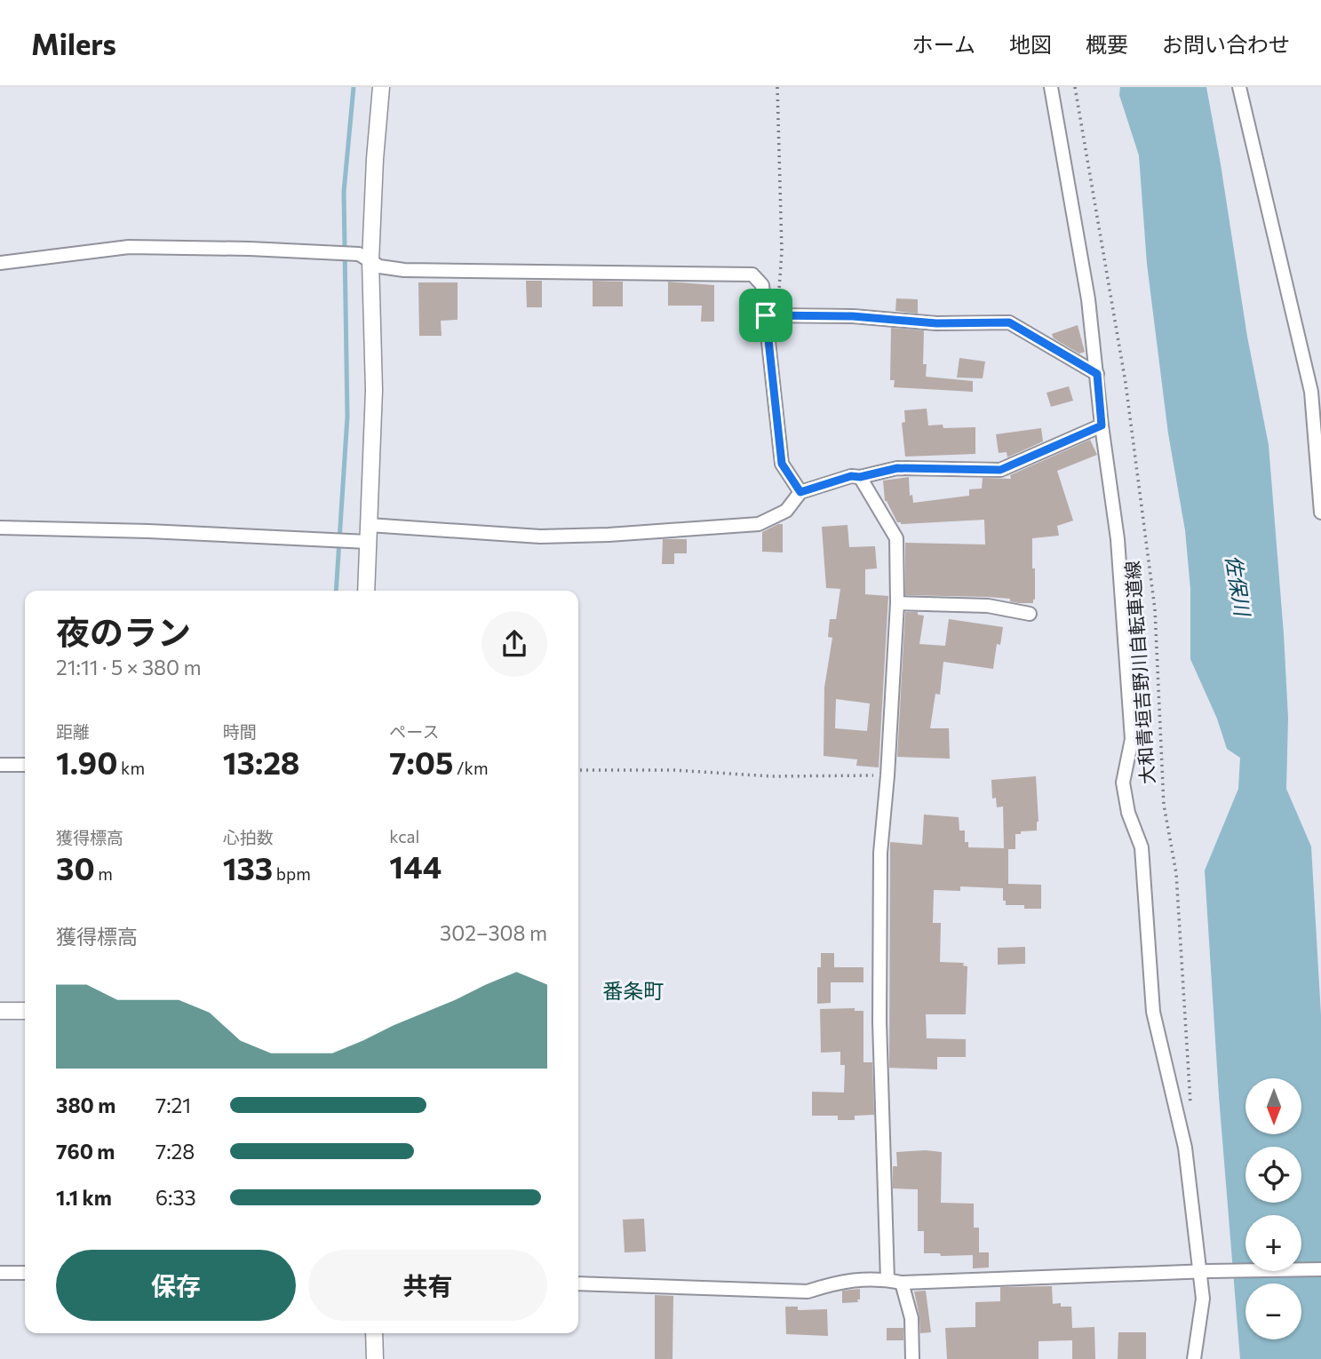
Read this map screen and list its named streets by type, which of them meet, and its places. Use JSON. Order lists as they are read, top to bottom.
{
  "streets": {
    "path": ["大和青垣吉野川自転車道線"]
  },
  "districts": ["番条町"],
  "water": ["佐保川"],
  "north": "bottom",
  "page": {
    "header": "Milers",
    "nav": [
      "ホーム",
      "地図",
      "概要",
      "お問い合わせ"
    ],
    "heading": ["夜のラン", "21:11 · 5 × 380 m"],
    "stats": [
      ["距離", "1.90 km"],
      ["時間", "13:28"],
      ["ペース", "7:05 /km"],
      ["獲得標高", "30 m"],
      ["心拍数", "133 bpm"],
      ["kcal", "144"]
    ],
    "chart": ["獲得標高", "302–308 m"],
    "map_buttons": ["+", "−"],
    "list": [
      {
        "name": "380 m",
        "note": "7:21"
      },
      {
        "name": "760 m",
        "note": "7:28"
      },
      {
        "name": "1.1 km",
        "note": "6:33"
      }
    ],
    "buttons": ["保存", "共有"]
  }
}
